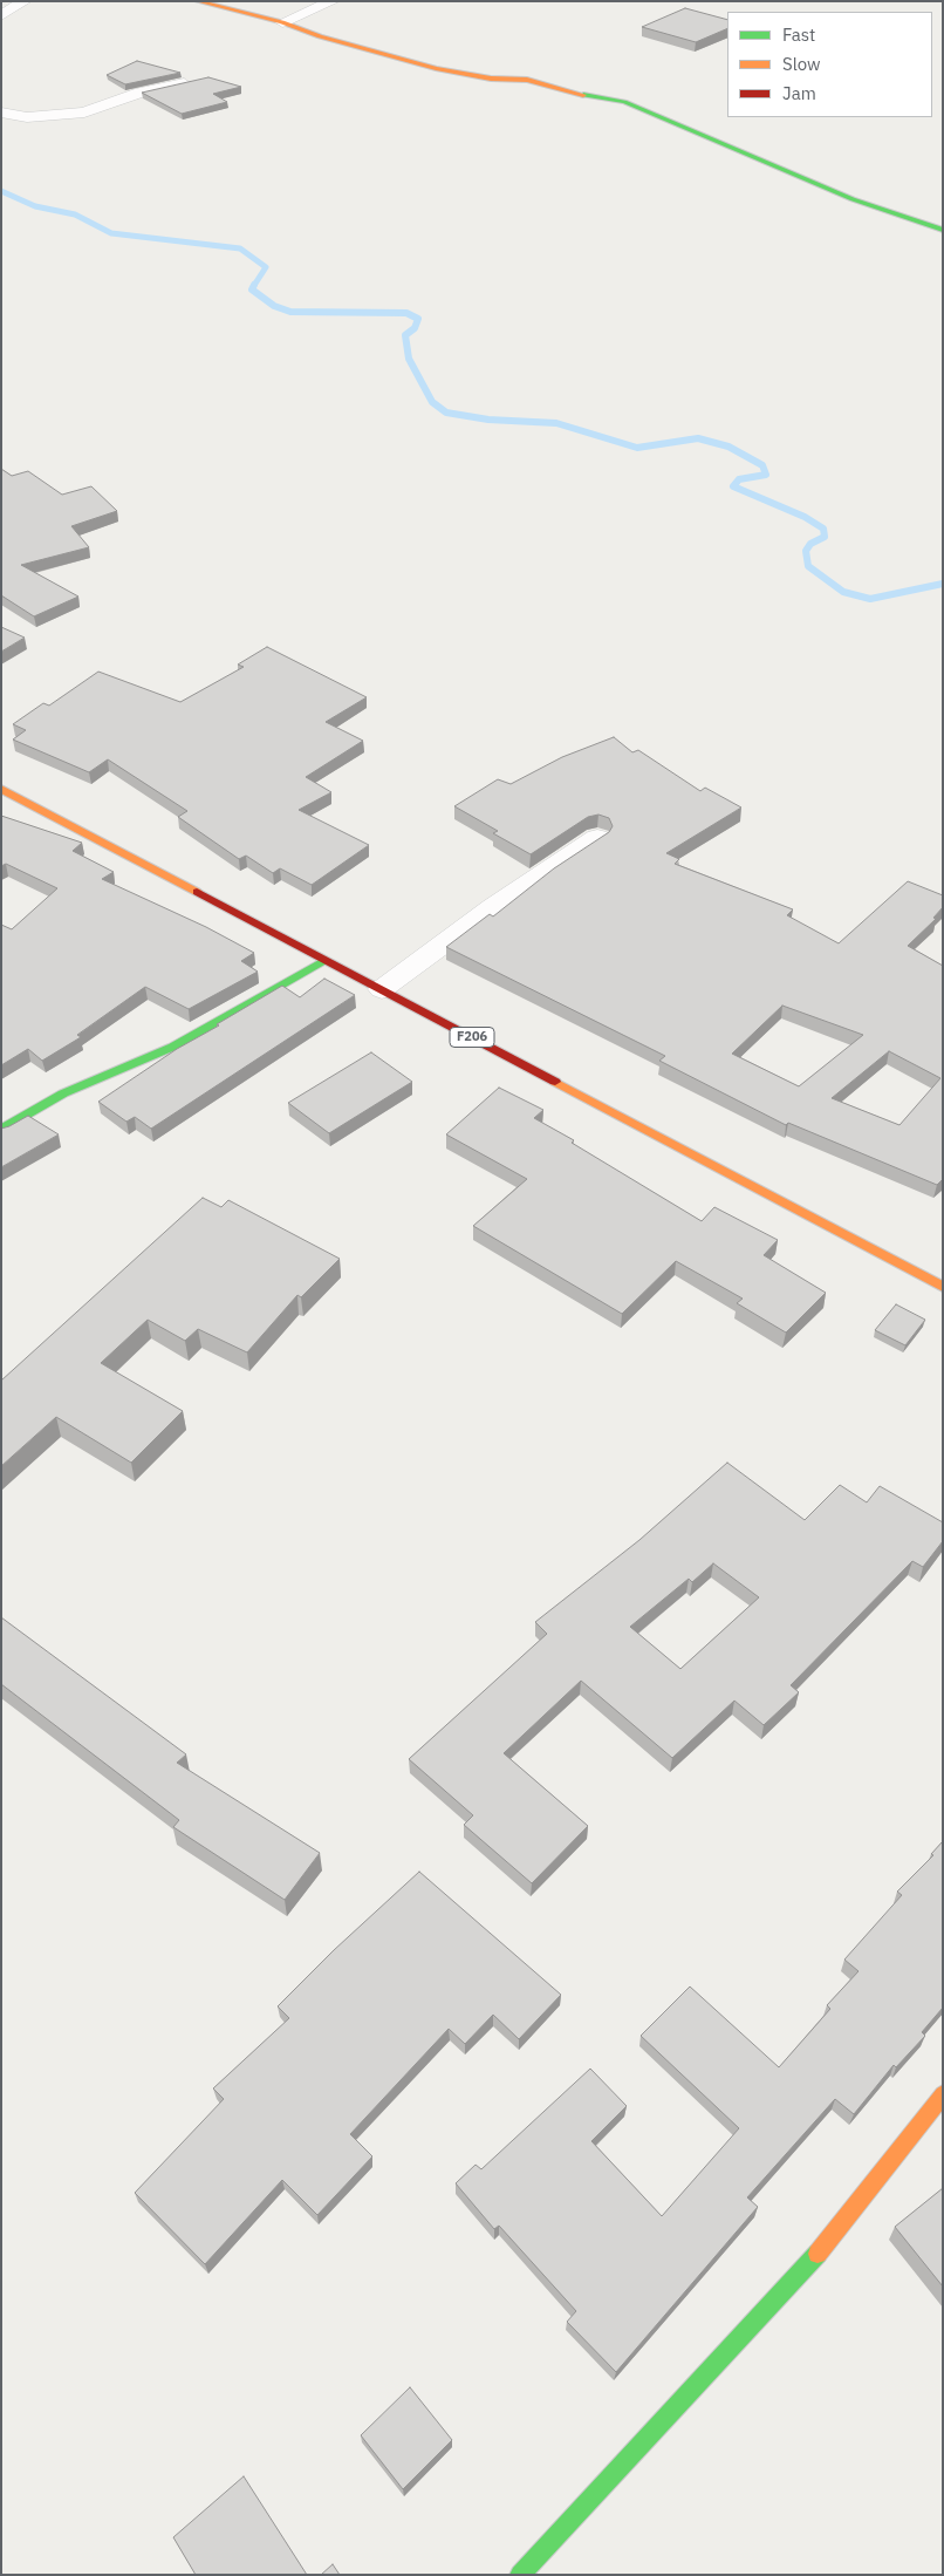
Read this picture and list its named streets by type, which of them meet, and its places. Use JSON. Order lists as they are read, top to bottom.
{
  "streets": {
    "street": ["F206"]
  },
  "legend": ["Fast", "Slow", "Jam"]
}
